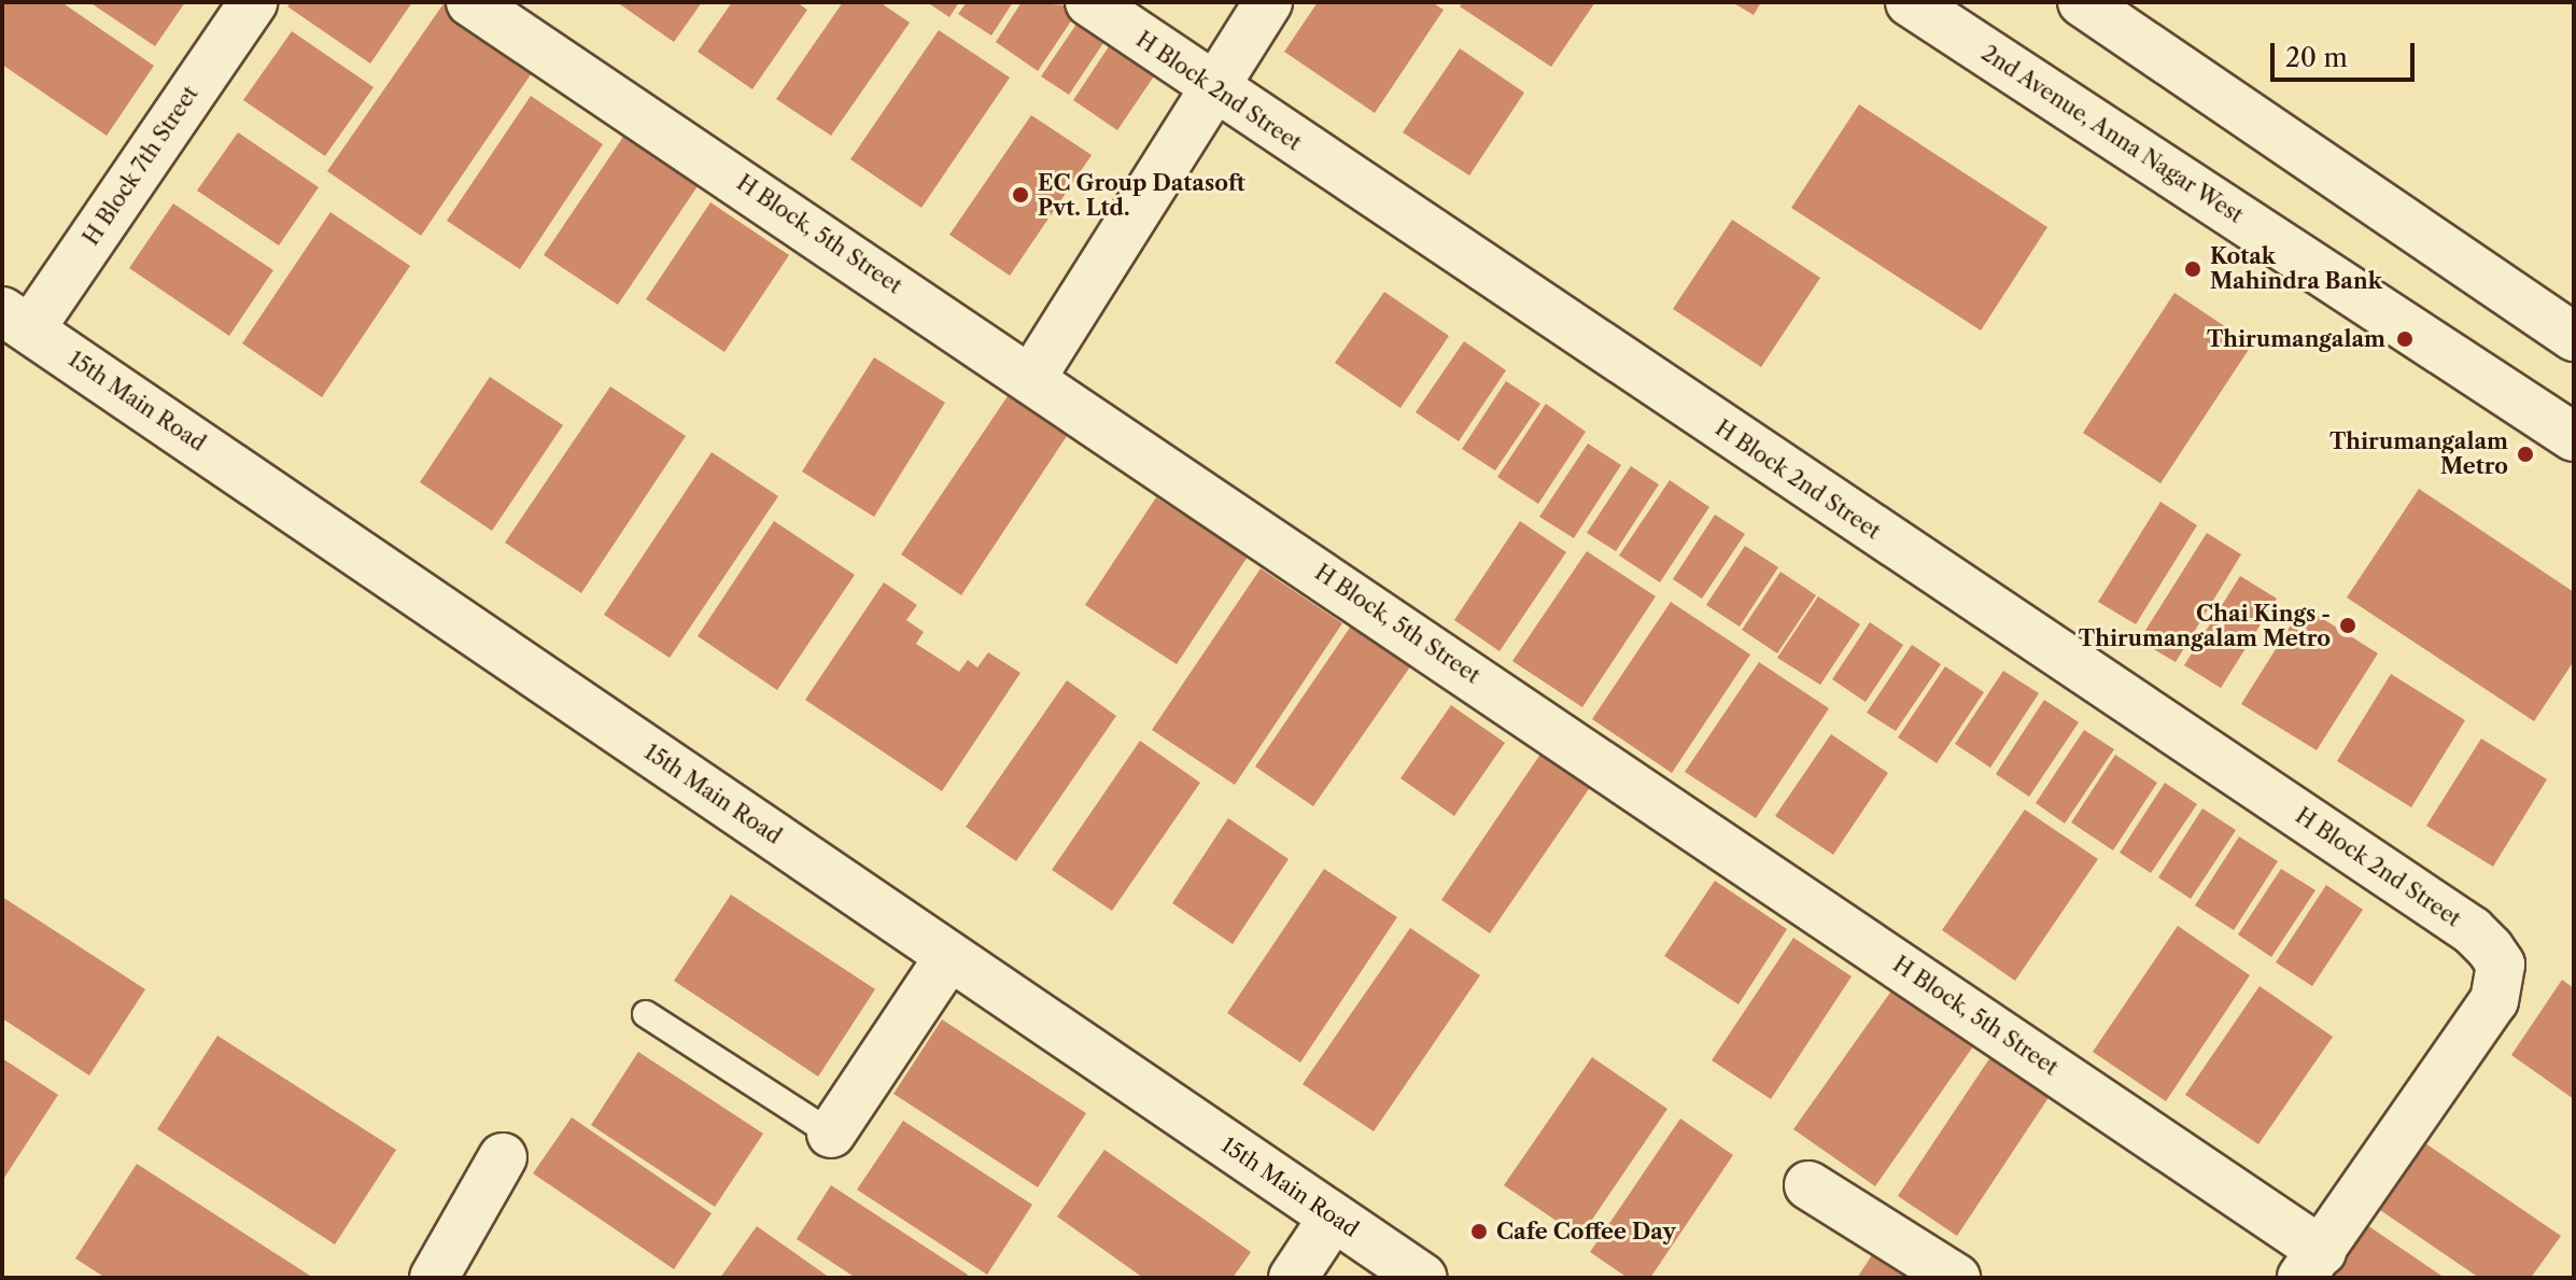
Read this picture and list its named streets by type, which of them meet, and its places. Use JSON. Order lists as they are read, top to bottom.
{
  "streets": {
    "street": [
      "H Block 2nd Street",
      "2nd Avenue, Anna Nagar West",
      "H Block 7th Street",
      "H Block, 5th Street",
      "15th Main Road"
    ]
  },
  "crossings": [
    ["H Block 2nd Street", "H Block, 5th Street"],
    ["H Block 7th Street", "15th Main Road"]
  ],
  "places": [
    "EC Group Datasoft Pvt. Ltd.",
    "Kotak Mahindra Bank",
    "Thirumangalam",
    "Thirumangalam Metro",
    "Chai Kings - Thirumangalam Metro",
    "Cafe Coffee Day"
  ],
  "scale_bar": "20 m"
}
